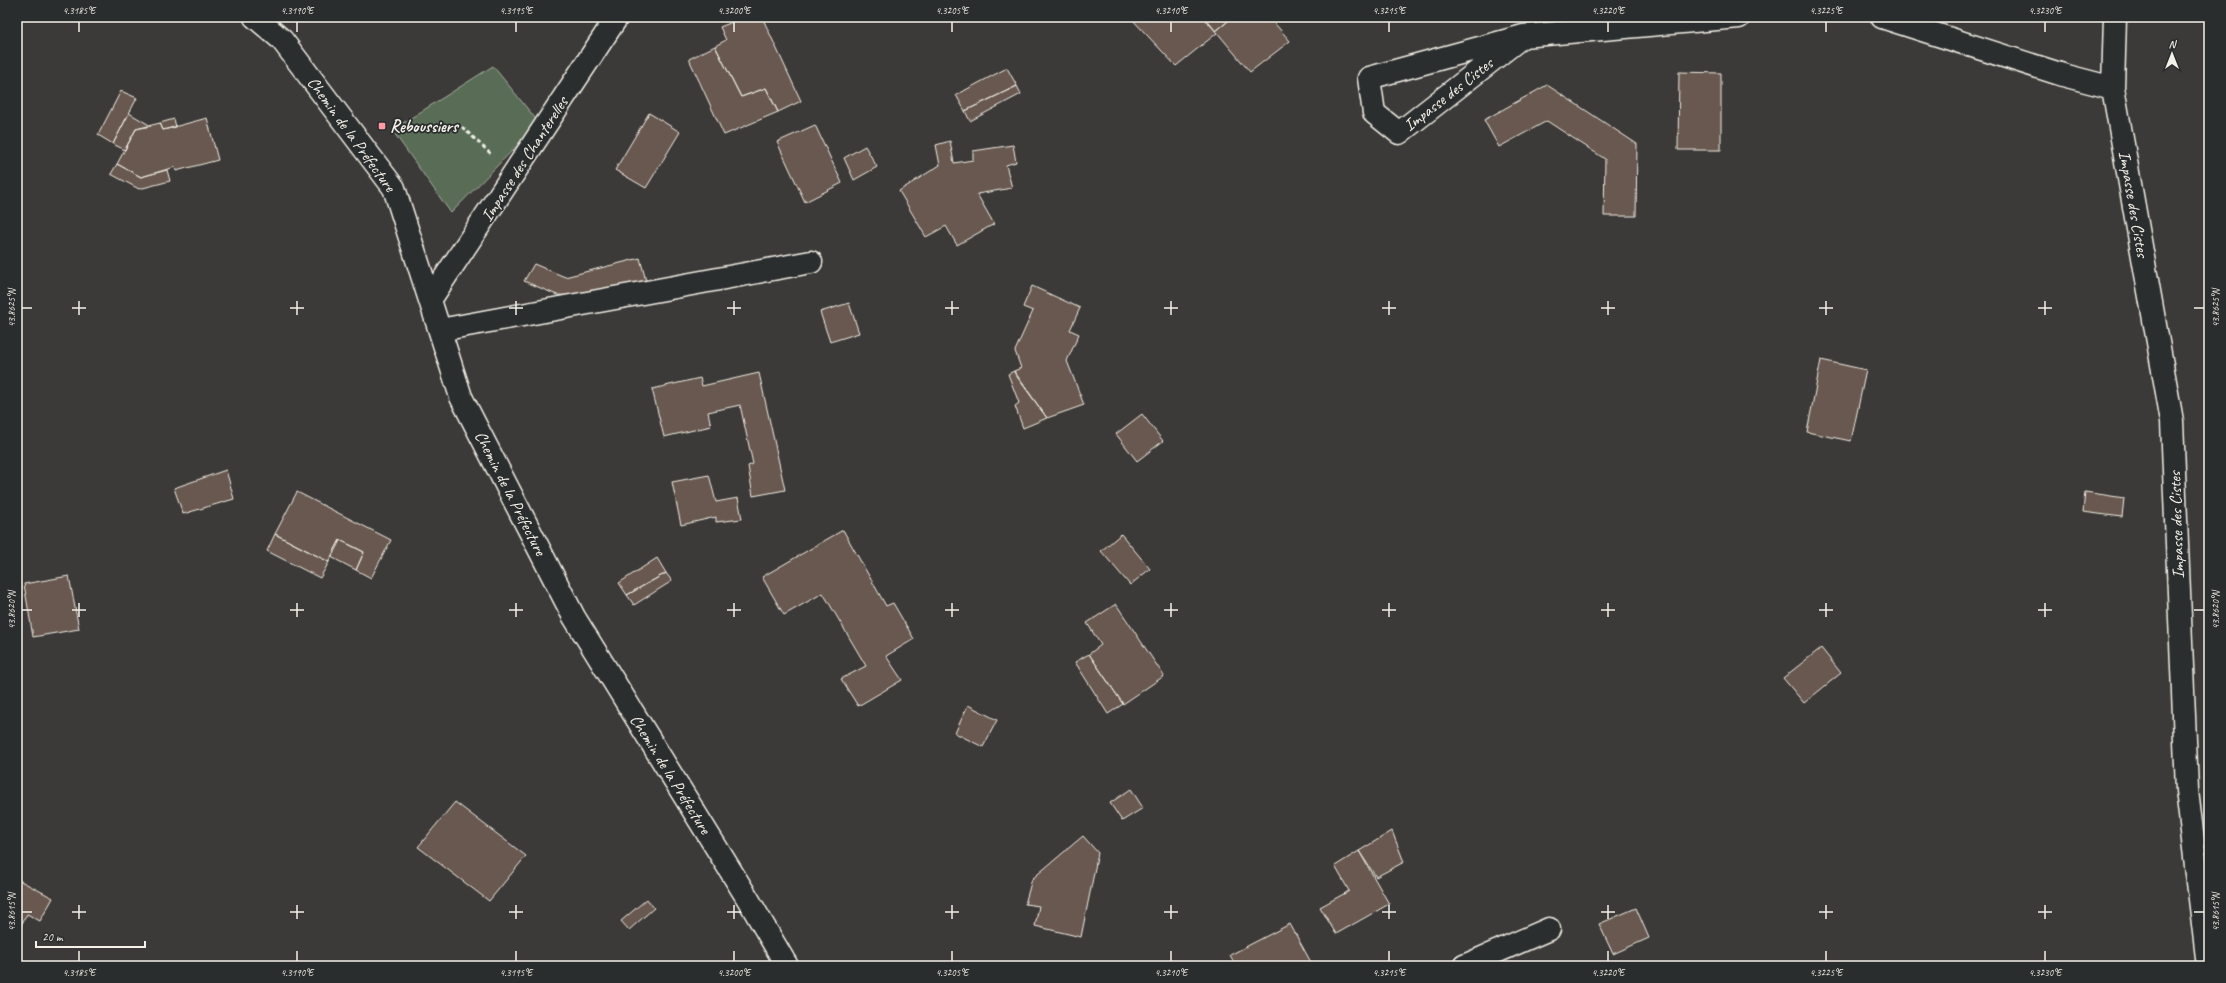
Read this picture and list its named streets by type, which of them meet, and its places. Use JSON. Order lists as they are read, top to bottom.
{
  "streets": {
    "street": ["Impasse des Cistes", "Chemin de la Préfecture", "Impasse des Chanterelles"]
  },
  "crossings": [
    ["Chemin de la Préfecture", "Impasse des Chanterelles"]
  ],
  "places": {
    "transit": ["Reboussiers"]
  },
  "scale_bar": "20 m",
  "north": "top",
  "coordinates": [
    "4.3185°E",
    "4.3190°E",
    "4.3195°E",
    "4.3200°E",
    "4.3205°E",
    "4.3210°E",
    "4.3215°E",
    "4.3220°E",
    "4.3225°E",
    "4.3230°E",
    "43.8625°N",
    "43.8620°N",
    "43.8615°N"
  ]
}
